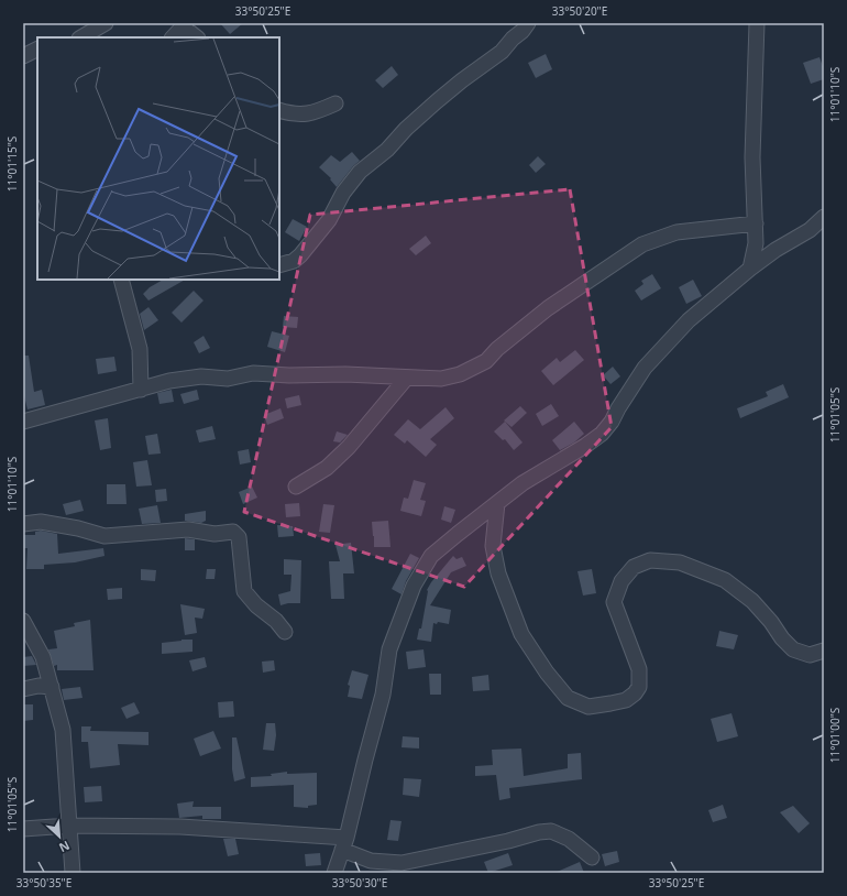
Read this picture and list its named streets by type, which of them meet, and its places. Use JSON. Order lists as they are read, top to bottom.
{
  "north": "bottom right",
  "coordinates": [
    "33°50'25\"E",
    "33°50'20\"E",
    "11°01'10\"S",
    "11°01'15\"S",
    "11°01'05\"S",
    "11°01'00\"S",
    "33°50'35\"E",
    "33°50'30\"E"
  ]
}
